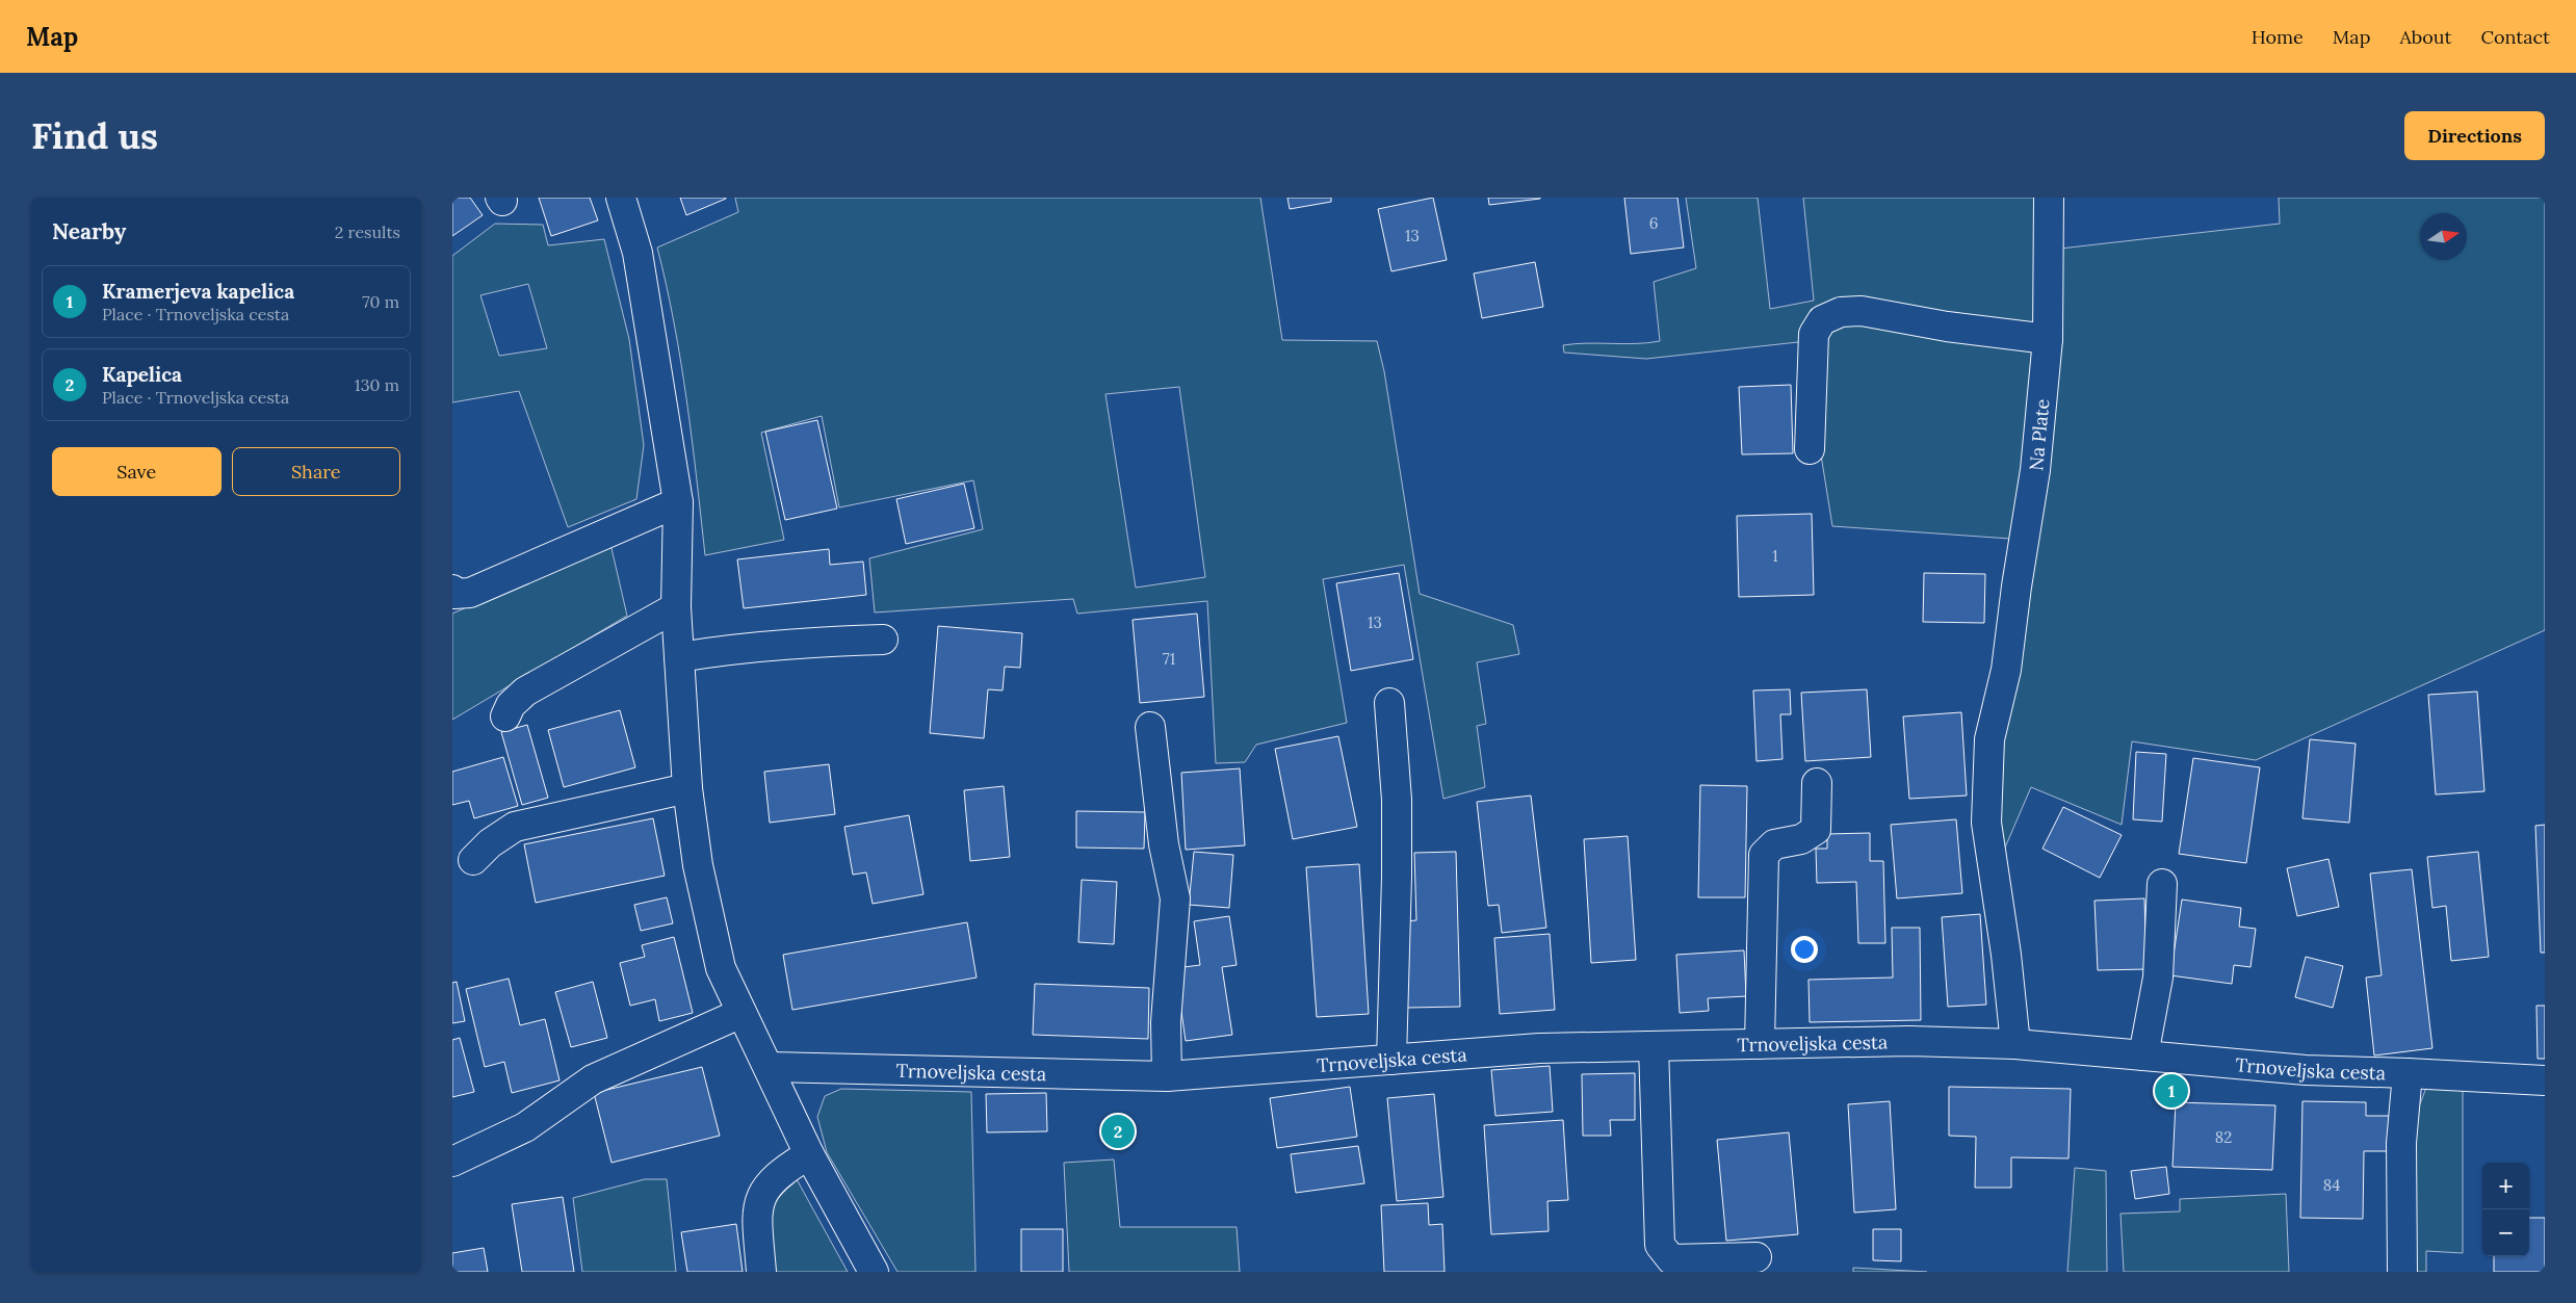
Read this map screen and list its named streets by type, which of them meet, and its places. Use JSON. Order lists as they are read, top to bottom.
{
  "streets": {
    "street": ["Na Plate", "Trnoveljska cesta"]
  },
  "crossings": [
    ["Na Plate", "Trnoveljska cesta"]
  ],
  "house_numbers": [
    "6",
    "13",
    "1",
    "13",
    "71",
    "82",
    "84"
  ],
  "north": "right",
  "page": {
    "header": "Map",
    "nav": [
      "Home",
      "Map",
      "About",
      "Contact"
    ],
    "buttons": [
      "Directions",
      ["Save", "Share"]
    ],
    "title": "Find us",
    "heading": ["Nearby", "2 results"],
    "list": [
      {
        "mark": "1",
        "name": "Kramerjeva kapelica",
        "note": "Place · Trnoveljska cesta",
        "value": "70 m"
      },
      {
        "mark": "2",
        "name": "Kapelica",
        "note": "Place · Trnoveljska cesta",
        "value": "130 m"
      }
    ],
    "pins": ["1", "2"],
    "map_buttons": ["+", "−"]
  }
}
